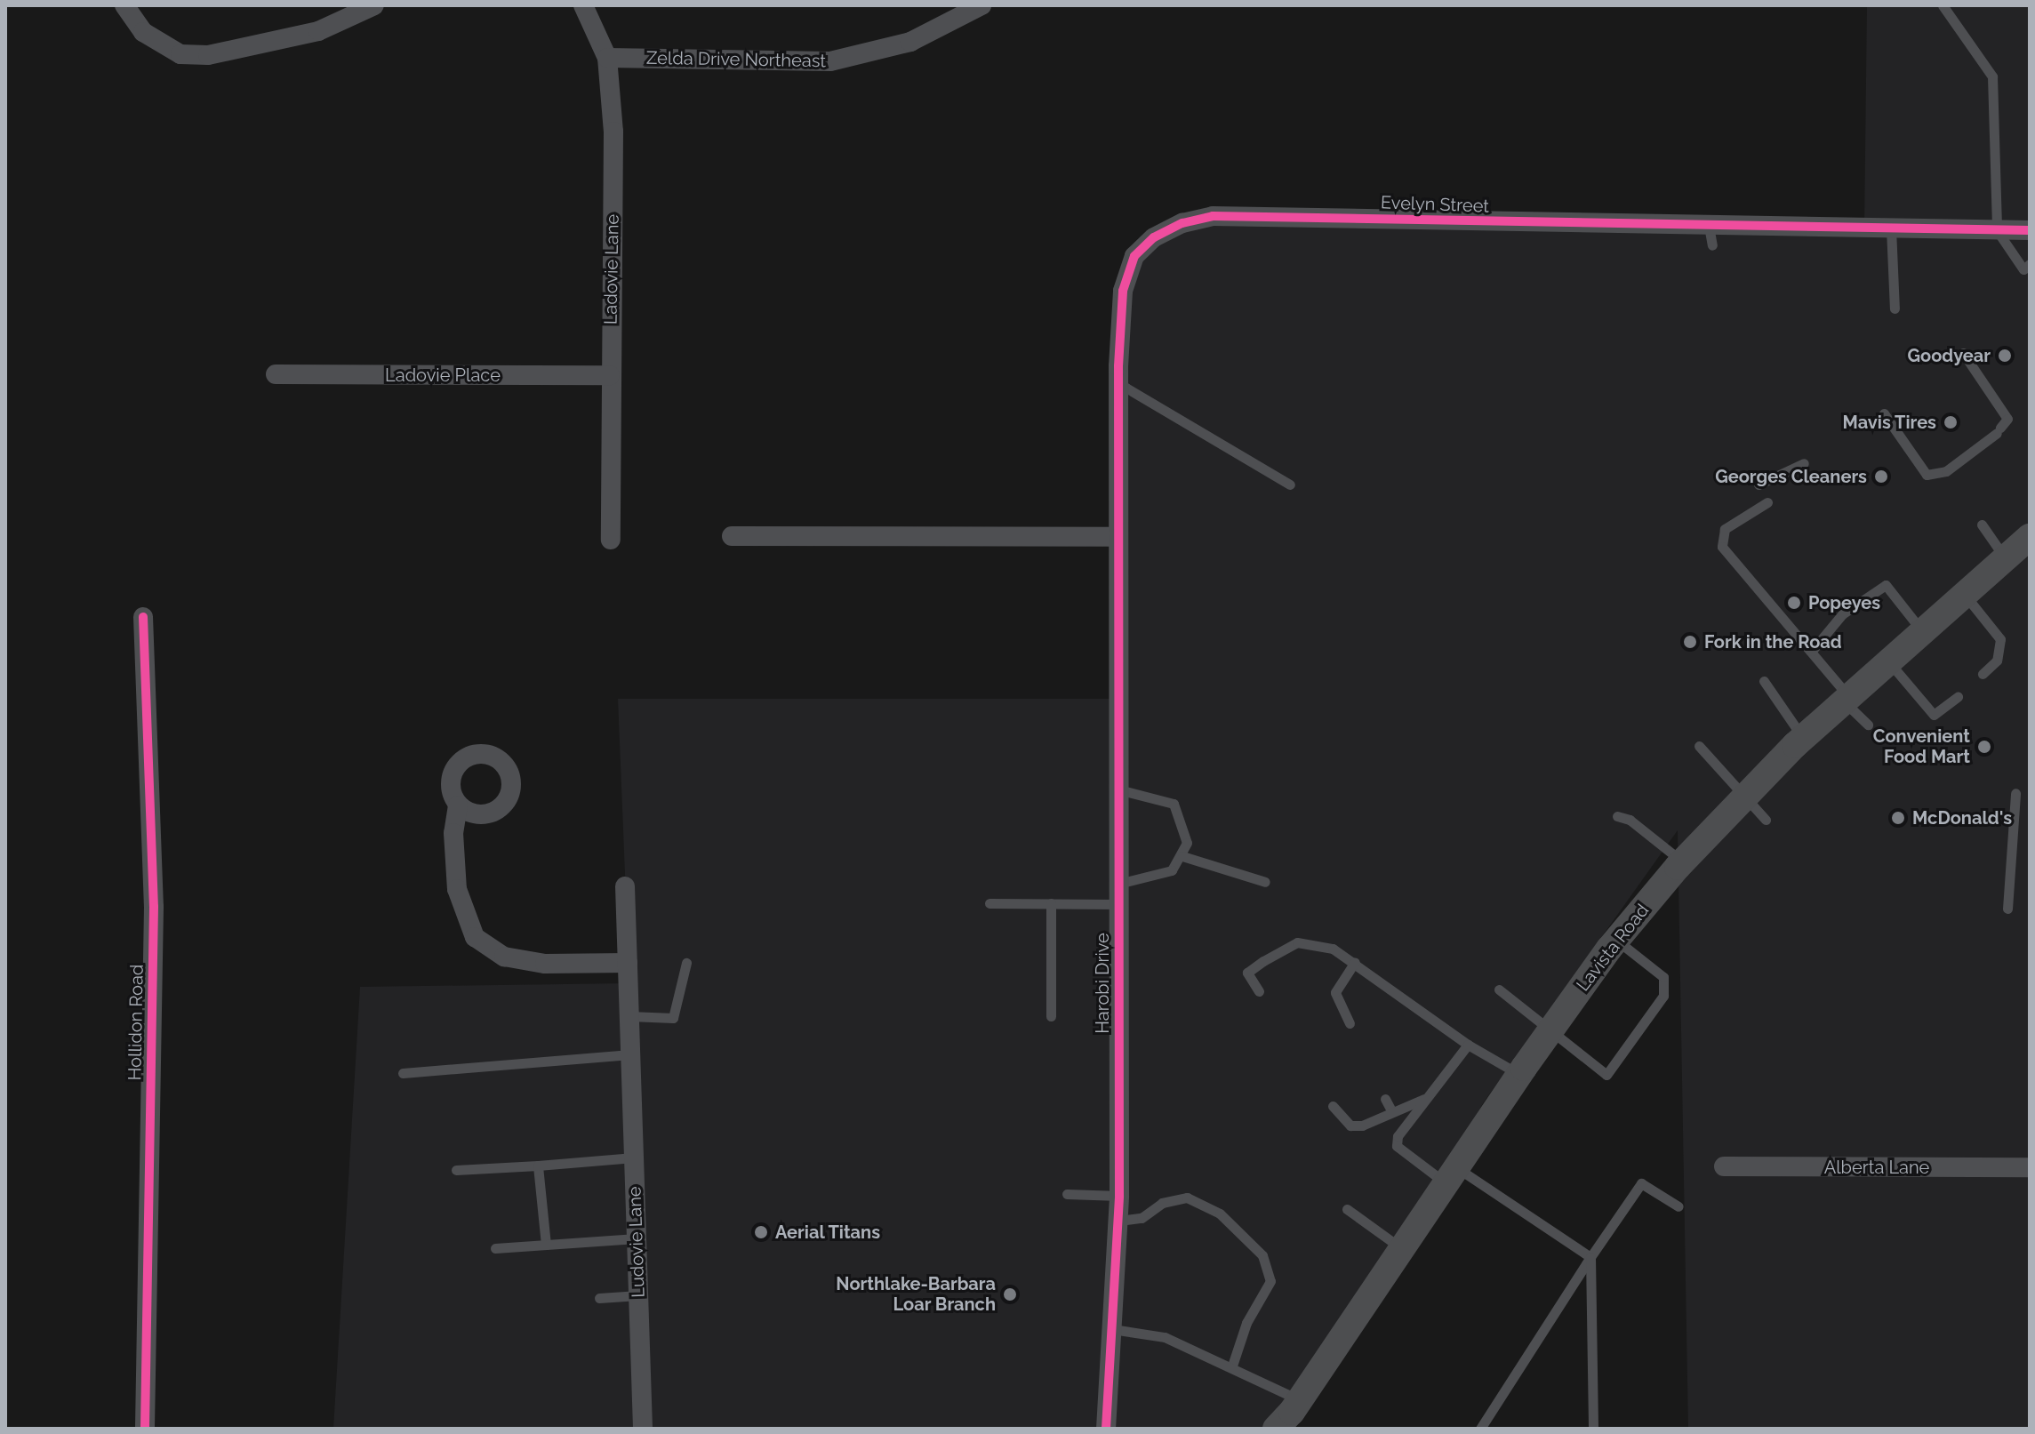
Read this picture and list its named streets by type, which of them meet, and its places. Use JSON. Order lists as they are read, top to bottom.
{
  "streets": {
    "main road": ["Lavista Road"],
    "street": [
      "Zelda Drive Northeast",
      "Evelyn Street",
      "Ladovie Lane",
      "Ladovie Place",
      "Harobi Drive",
      "Hollidon Road",
      "Alberta Lane",
      "Ludovie Lane"
    ]
  },
  "crossings": [
    ["Zelda Drive Northeast", "Ladovie Lane"],
    ["Evelyn Street", "Harobi Drive"],
    ["Ladovie Lane", "Ladovie Place"]
  ],
  "places": [
    "Goodyear",
    "Mavis Tires",
    "Georges Cleaners",
    "Popeyes",
    "Fork in the Road",
    "Convenient Food Mart",
    "McDonald's",
    "Aerial Titans",
    "Northlake-Barbara Loar Branch"
  ]
}
